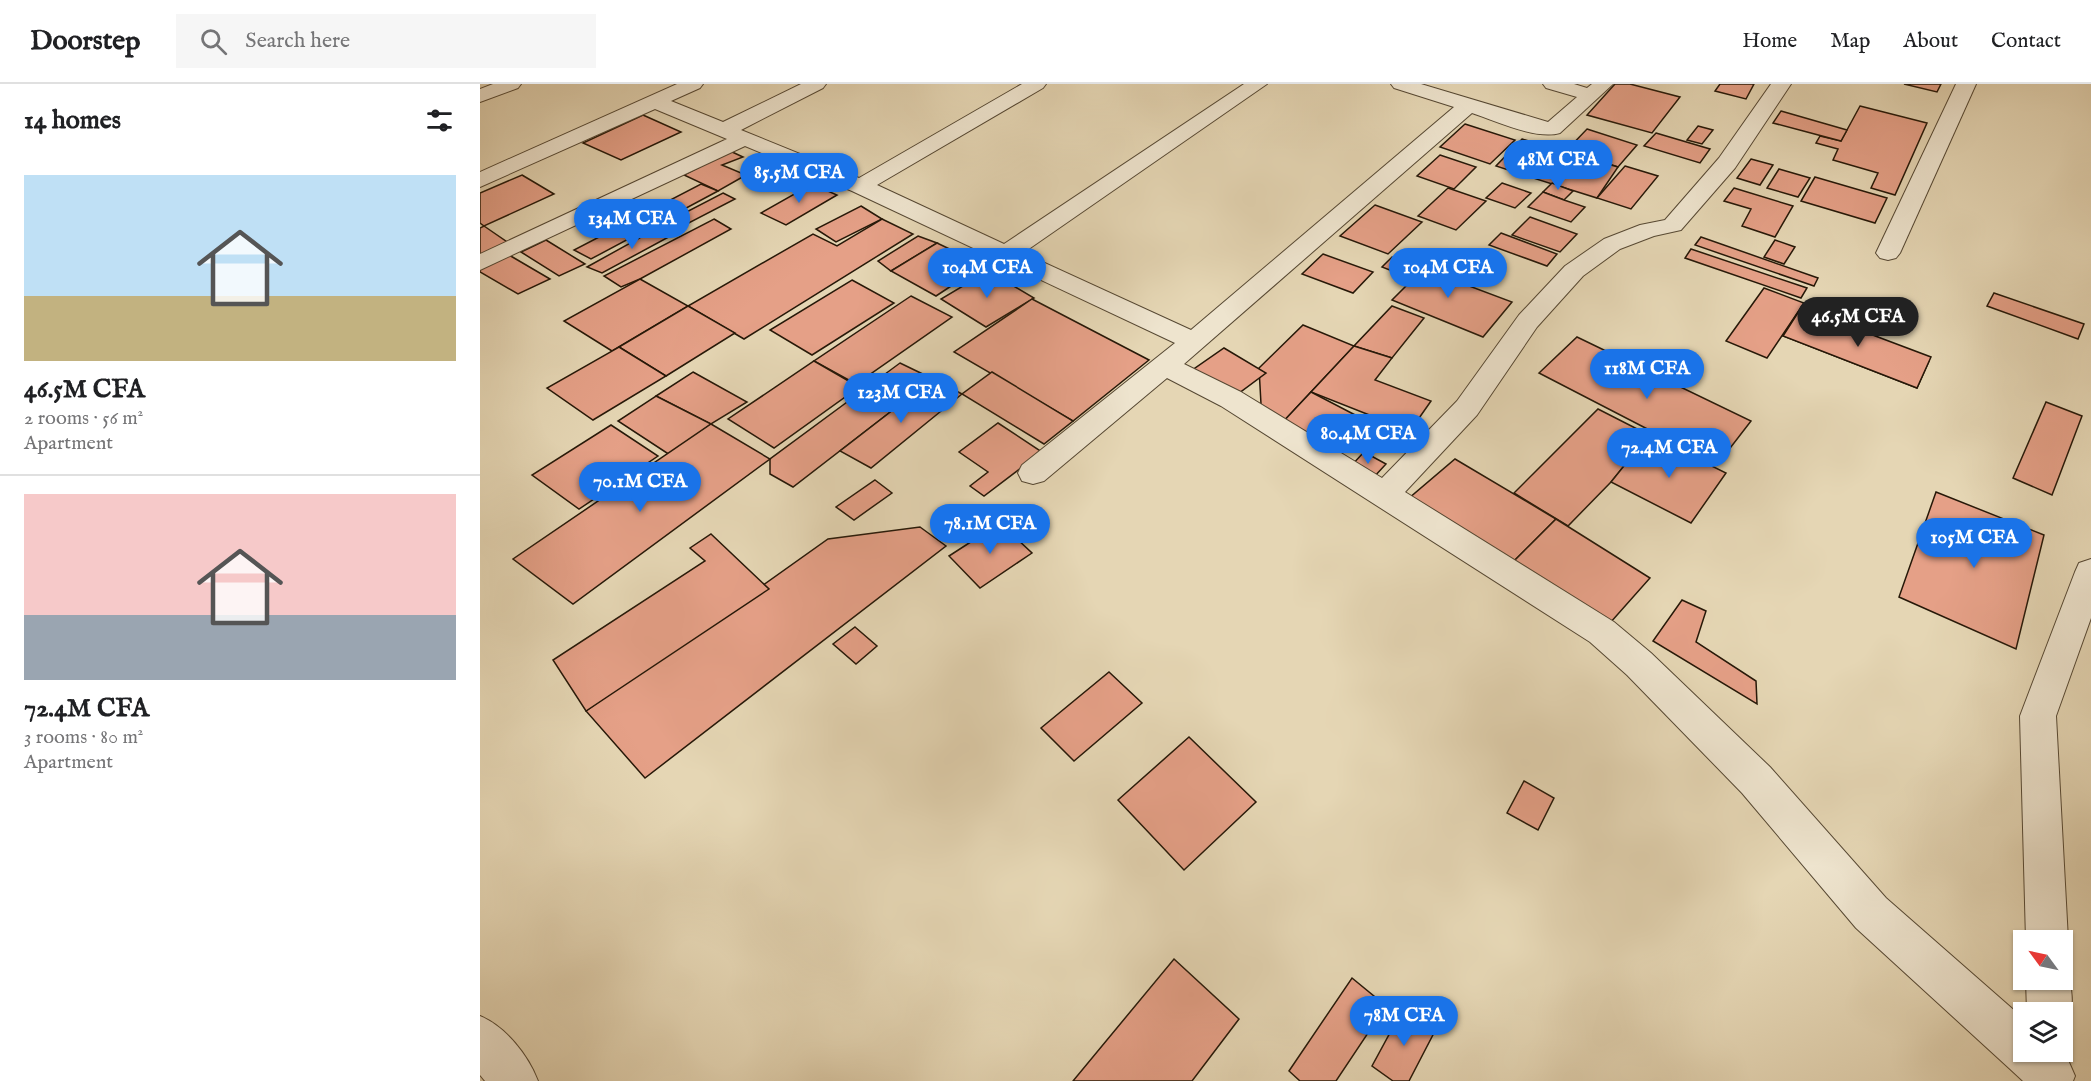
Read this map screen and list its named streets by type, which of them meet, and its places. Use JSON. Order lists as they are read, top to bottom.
{
  "north": "top left",
  "page": {
    "header": "Doorstep",
    "search": "Search here",
    "nav": [
      "Home",
      "Map",
      "About",
      "Contact"
    ],
    "heading": "14 homes",
    "price": [
      "48M CFA",
      "85.5M CFA",
      "134M CFA",
      "104M CFA",
      "104M CFA",
      "46.5M CFA",
      "118M CFA",
      "123M CFA",
      "80.4M CFA",
      "72.4M CFA",
      "70.1M CFA",
      "78.1M CFA",
      "105M CFA",
      "78M CFA"
    ],
    "list": [
      {
        "name": "46.5M CFA",
        "note": "2 rooms · 56 m² · Apartment"
      },
      {
        "name": "72.4M CFA",
        "note": "3 rooms · 80 m² · Apartment"
      }
    ]
  }
}
